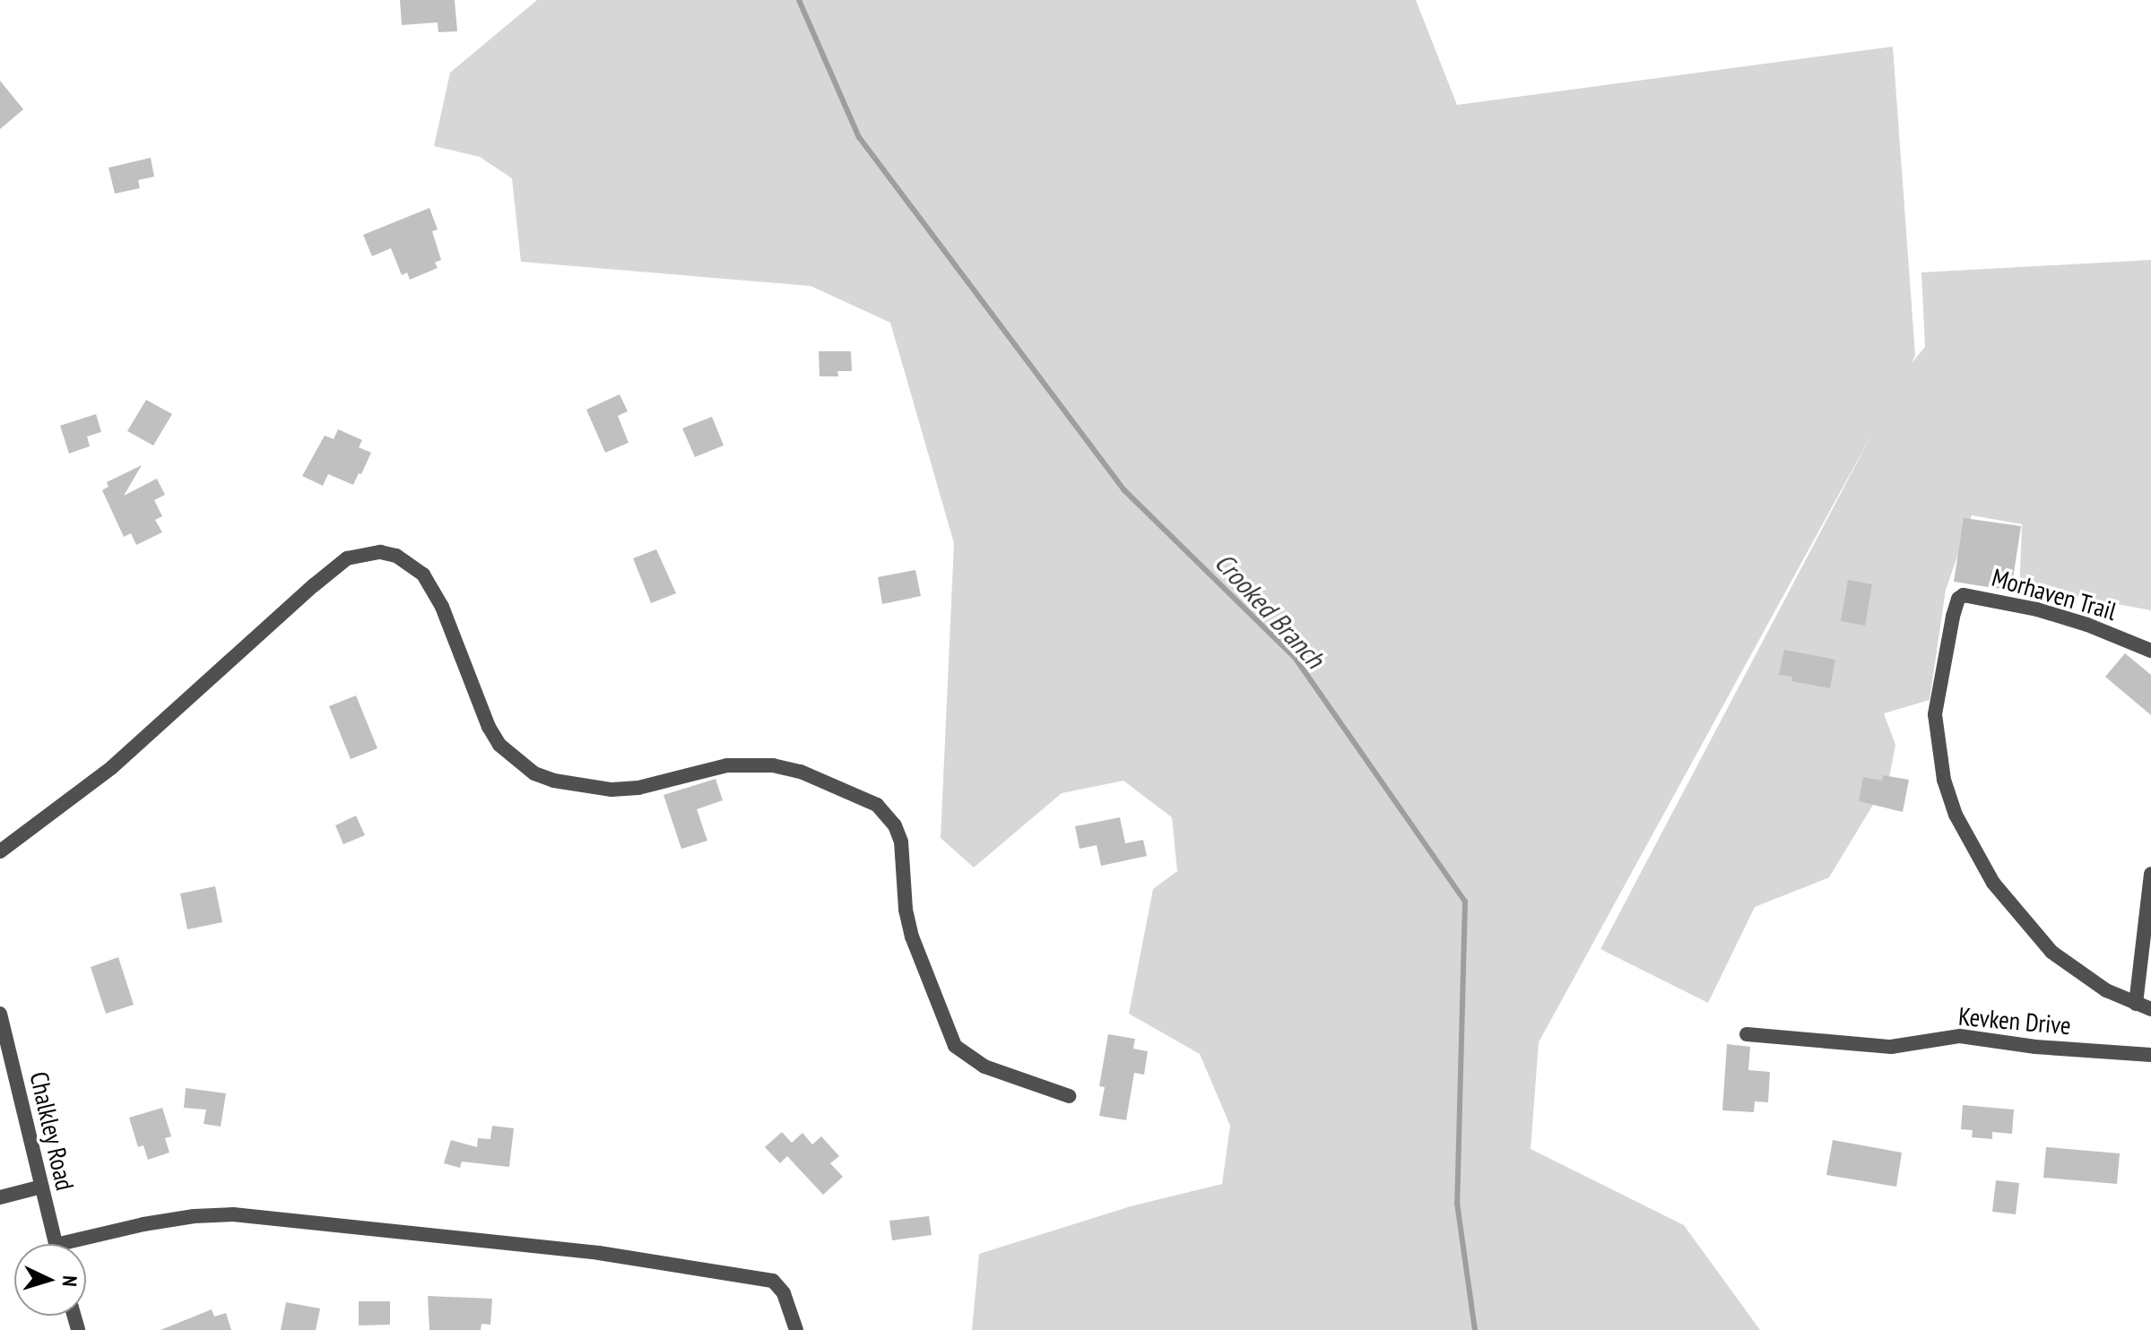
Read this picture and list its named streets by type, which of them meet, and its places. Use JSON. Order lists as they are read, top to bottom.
{
  "streets": {
    "street": ["Morhaven Trail", "Kevken Drive", "Chalkley Road"]
  },
  "water": ["Crooked Branch"],
  "north": "right"
}
